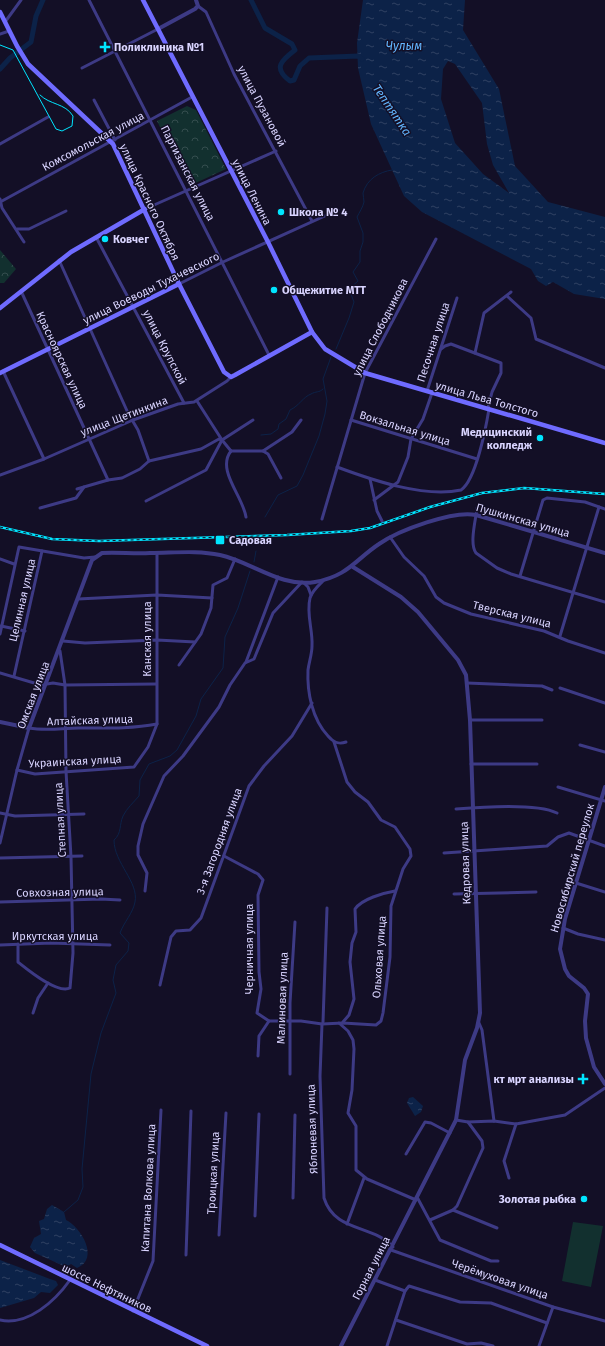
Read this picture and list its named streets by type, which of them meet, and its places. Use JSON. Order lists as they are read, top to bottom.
{
  "streets": {
    "main road": [
      "улица Ленина",
      "улица Красного Октября",
      "улица Воеводы Тухачевского",
      "улица Льва Толстого",
      "улица Щетинкина",
      "шоссе Нефтяников"
    ],
    "street": [
      "улица Пузановой",
      "Комсомольская улица",
      "Партизанская улица",
      "улица Слободчикова",
      "Песочная улица",
      "улица Крупской",
      "Красноярская улица",
      "Вокзальная улица",
      "Пушкинская улица",
      "Целинная улица",
      "Тверская улица",
      "Канская улица",
      "Омская улица",
      "Алтайская улица",
      "Украинская улица",
      "Степная улица",
      "3-я Загородняя улица",
      "Кедровая улица",
      "Новосибирский переулок",
      "Совхозная улица",
      "Иркутская улица",
      "Черничная улица",
      "Ольховая улица",
      "Малиновая улица",
      "Яблоневая улица",
      "Троицкая улица",
      "Капитана Волкова улица",
      "Горная улица",
      "Черёмуховая улица"
    ]
  },
  "crossings": [
    ["улица Пузановой", "улица Воеводы Тухачевского"],
    ["Комсомольская улица", "Партизанская улица"],
    ["Комсомольская улица", "улица Ленина"],
    ["Комсомольская улица", "улица Красного Октября"],
    ["Партизанская улица", "улица Воеводы Тухачевского"],
    ["Партизанская улица", "улица Щетинкина"],
    ["улица Ленина", "улица Воеводы Тухачевского"],
    ["улица Ленина", "улица Слободчикова"],
    ["улица Ленина", "улица Льва Толстого"],
    ["улица Ленина", "улица Щетинкина"],
    ["улица Красного Октября", "улица Воеводы Тухачевского"],
    ["улица Красного Октября", "улица Щетинкина"],
    ["улица Воеводы Тухачевского", "улица Крупской"],
    ["улица Воеводы Тухачевского", "Красноярская улица"],
    ["улица Слободчикова", "улица Льва Толстого"],
    ["улица Слободчикова", "Вокзальная улица"],
    ["Песочная улица", "улица Льва Толстого"],
    ["Песочная улица", "Вокзальная улица"],
    ["улица Крупской", "улица Щетинкина"],
    ["Красноярская улица", "улица Щетинкина"],
    ["Пушкинская улица", "Тверская улица"],
    ["Пушкинская улица", "Кедровая улица"],
    ["Канская улица", "Алтайская улица"],
    ["Канская улица", "Украинская улица"],
    ["Омская улица", "Алтайская улица"],
    ["Омская улица", "Украинская улица"],
    ["Омская улица", "Степная улица"],
    ["Алтайская улица", "Украинская улица"],
    ["Алтайская улица", "Степная улица"],
    ["Украинская улица", "Степная улица"],
    ["Степная улица", "Совхозная улица"],
    ["Степная улица", "Иркутская улица"],
    ["3-я Загородняя улица", "Черничная улица"],
    ["Кедровая улица", "Горная улица"],
    ["Яблоневая улица", "Черёмуховая улица"],
    ["Капитана Волкова улица", "шоссе Нефтяников"],
    ["Горная улица", "Черёмуховая улица"]
  ],
  "water": ["Чулым", "Тептятка"],
  "places": {
    "health": ["Поликлиника №1", "кт мрт анализы"],
    "other": [
      "Школа № 4",
      "Ковчег",
      "Общежитие МТТ",
      "Медицинский колледж",
      "Золотая рыбка"
    ],
    "transit": ["Садовая"]
  }
}
